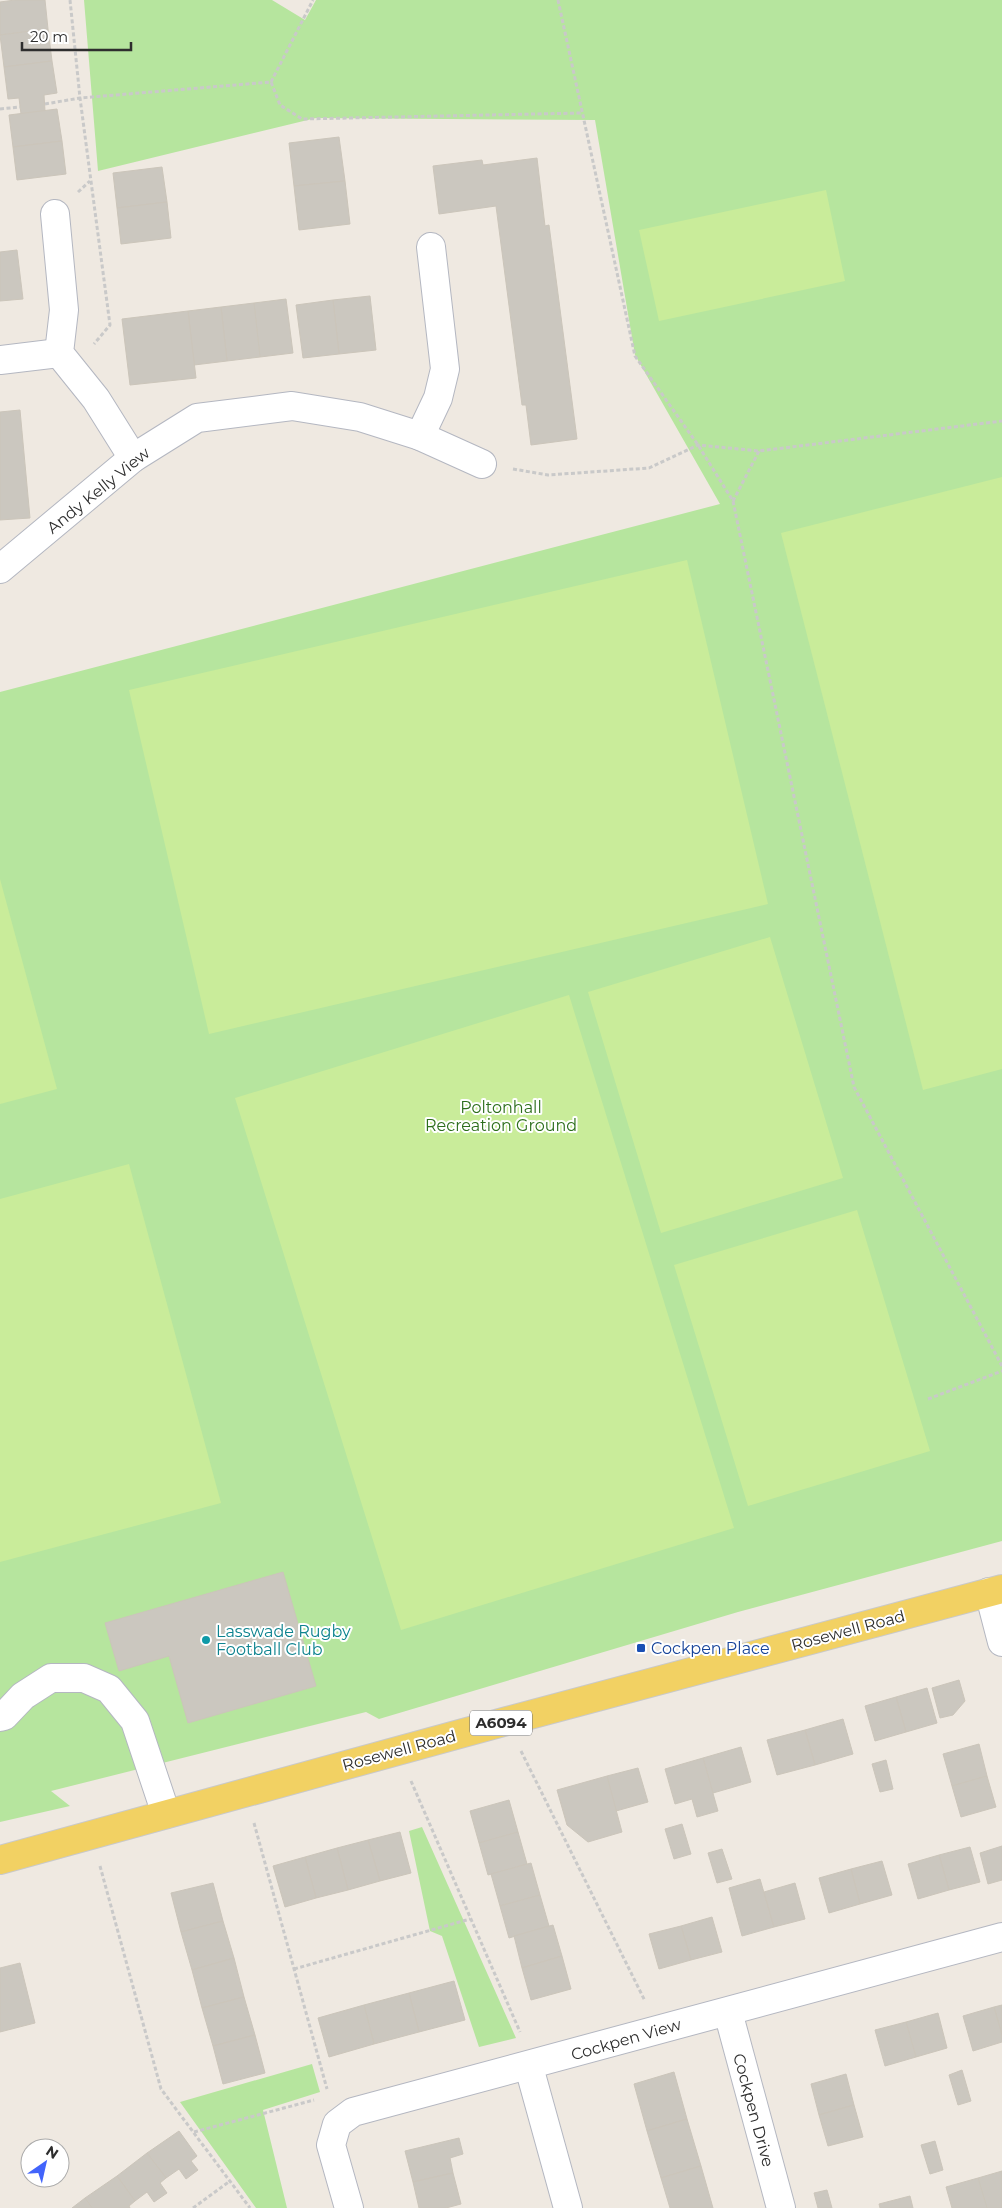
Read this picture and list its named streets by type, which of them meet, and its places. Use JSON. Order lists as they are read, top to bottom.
{
  "streets": {
    "main road": ["Rosewell Road", "A6094"],
    "street": ["Andy Kelly View", "Cockpen View", "Cockpen Drive"]
  },
  "crossings": [
    ["Cockpen View", "Cockpen Drive"]
  ],
  "parks": ["Poltonhall Recreation Ground"],
  "places": {
    "other": ["Lasswade Rugby Football Club"],
    "transit": ["Cockpen Place"]
  },
  "scale_bar": "20 m",
  "north": "top right"
}
